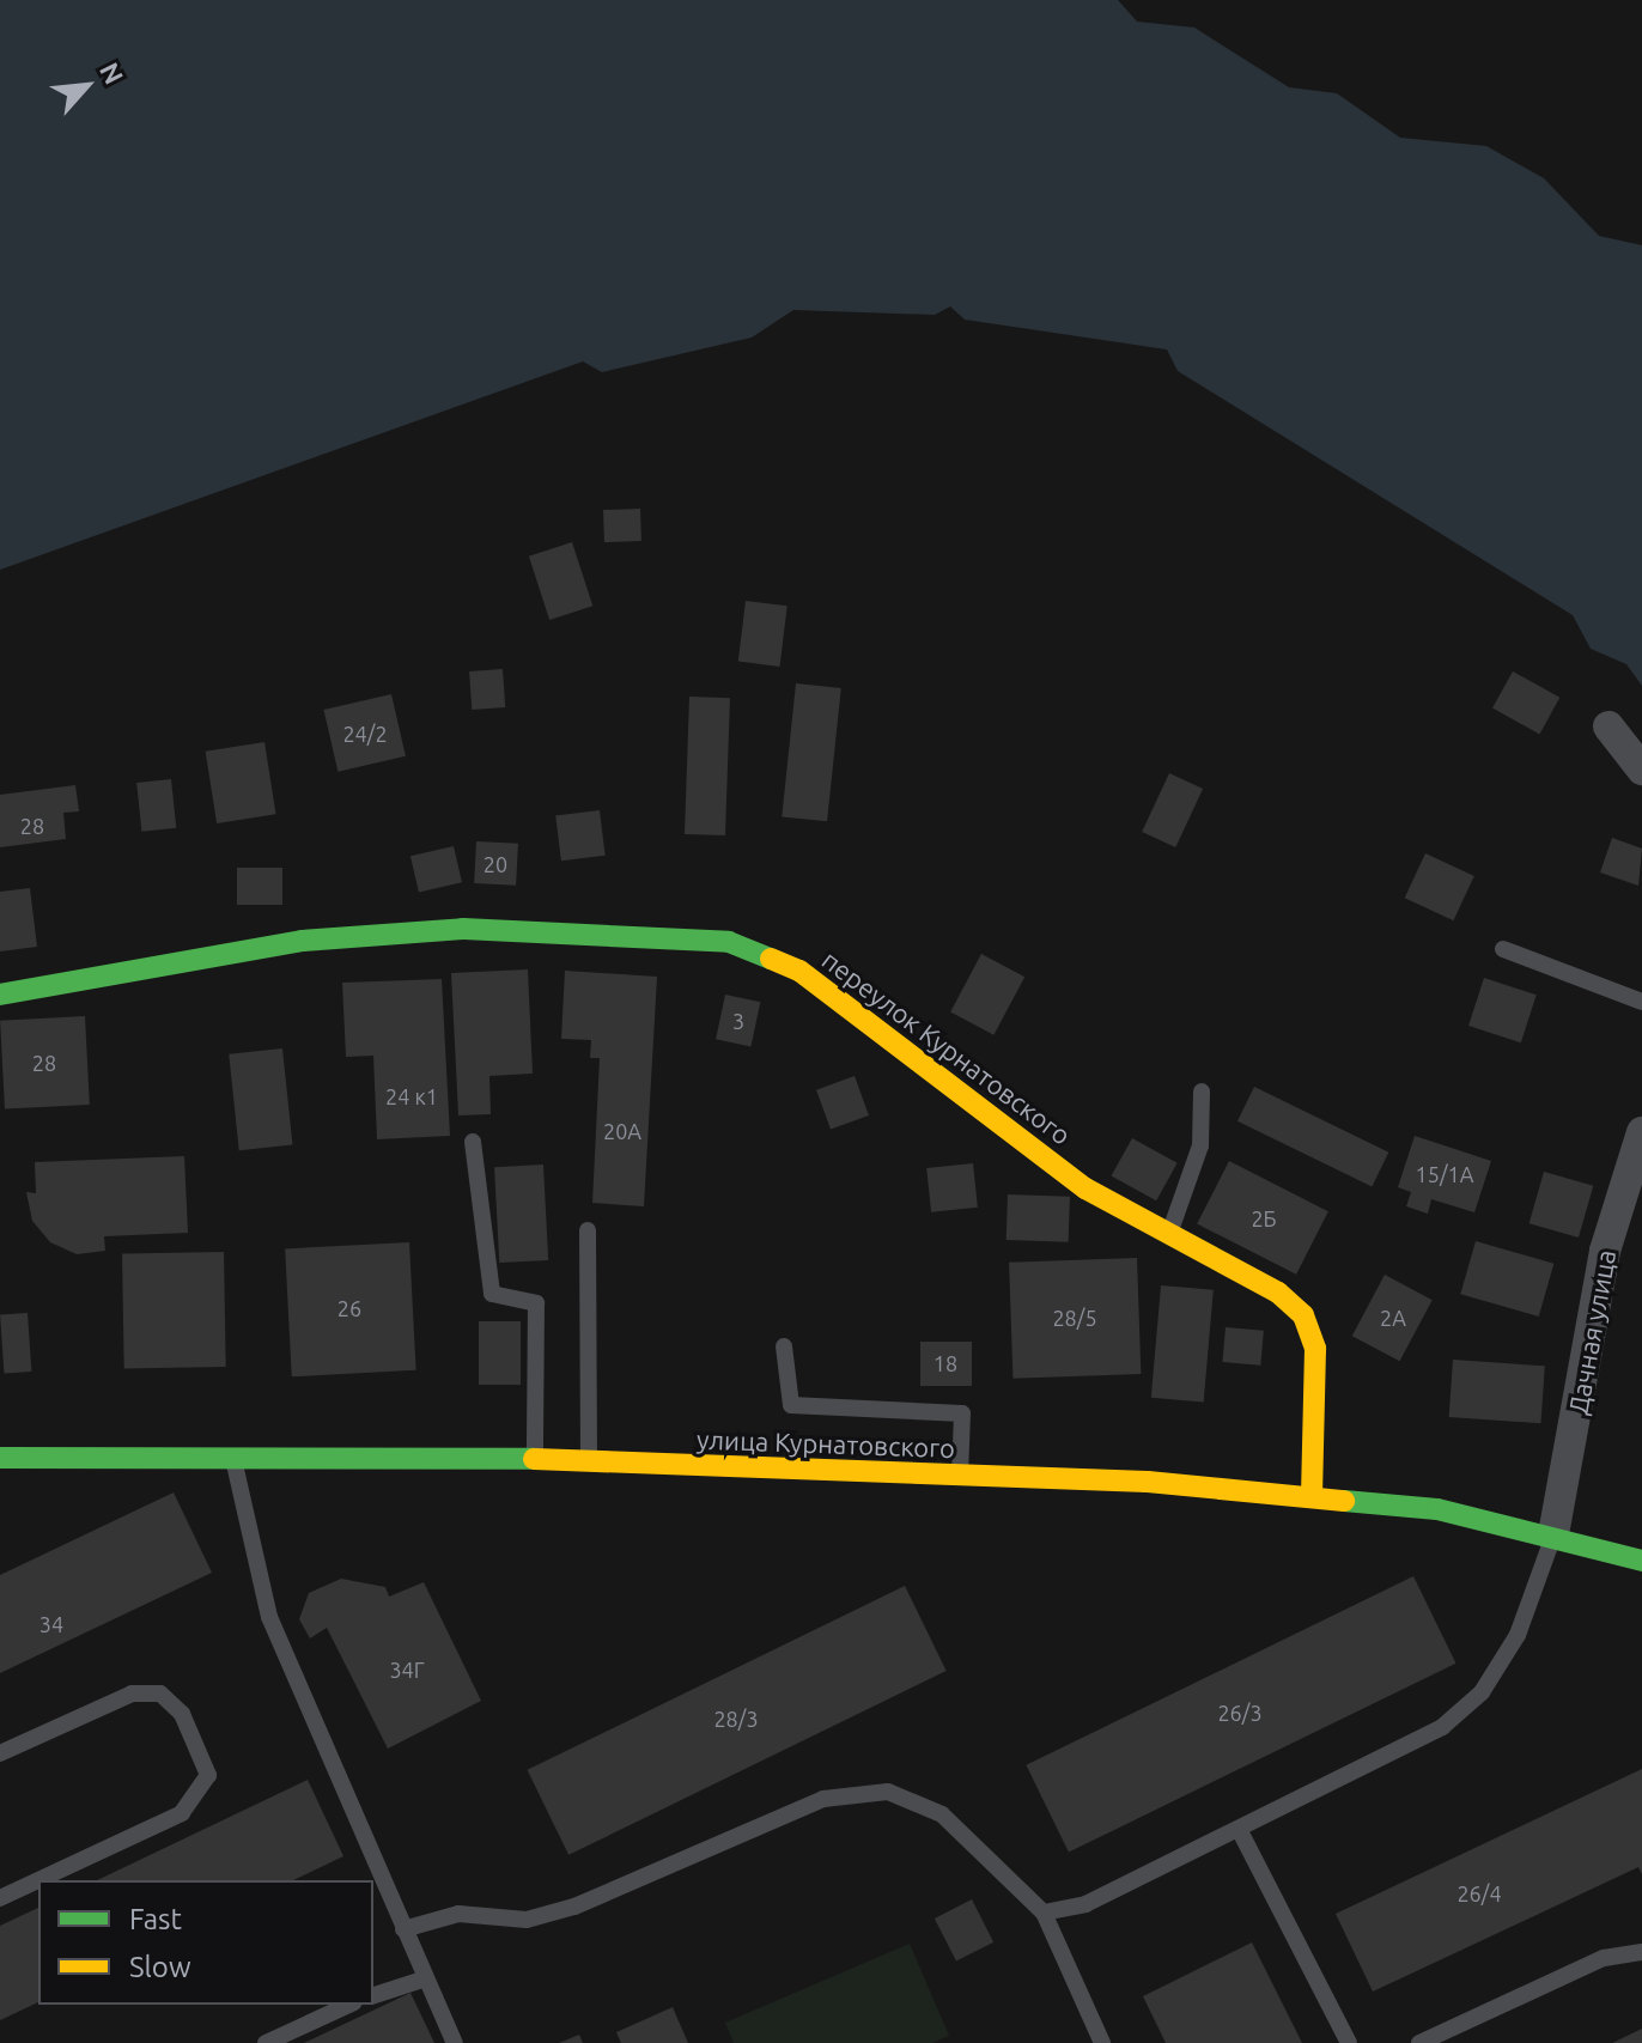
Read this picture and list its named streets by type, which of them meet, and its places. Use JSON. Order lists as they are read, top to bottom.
{
  "streets": {
    "street": ["переулок Курнатовского", "Дачная улица", "улица Курнатовского"]
  },
  "crossings": [
    ["переулок Курнатовского", "улица Курнатовского"],
    ["Дачная улица", "улица Курнатовского"]
  ],
  "house_numbers": [
    "24/2",
    "28",
    "20",
    "3",
    "28",
    "24 к1",
    "20А",
    "15/1А",
    "2Б",
    "26",
    "28/5",
    "2А",
    "18",
    "34",
    "34Г",
    "26/3",
    "28/3",
    "26/4"
  ],
  "legend": ["Fast", "Slow"],
  "north": "top right"
}
